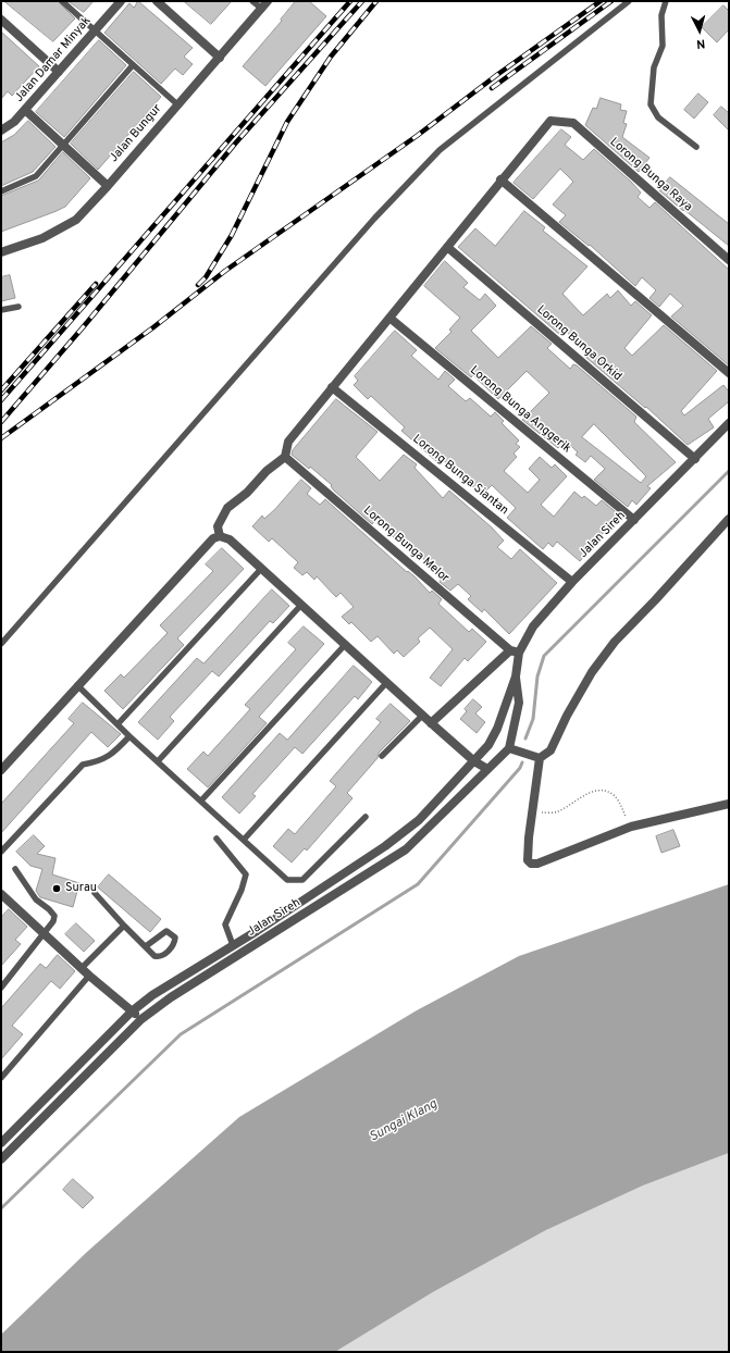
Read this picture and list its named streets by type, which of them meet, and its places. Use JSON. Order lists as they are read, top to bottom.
{
  "streets": {
    "street": [
      "Jalan Damar Minyak",
      "Jalan Bungur",
      "Lorong Bunga Raya",
      "Lorong Bunga Orkid",
      "Lorong Bunga Anggerik",
      "Lorong Bunga Siantan",
      "Jalan Sireh",
      "Lorong Bunga Melor"
    ]
  },
  "crossings": [
    ["Lorong Bunga Orkid", "Jalan Sireh"],
    ["Lorong Bunga Anggerik", "Jalan Sireh"],
    ["Lorong Bunga Siantan", "Jalan Sireh"],
    ["Jalan Sireh", "Lorong Bunga Melor"]
  ],
  "water": ["Sungai Klang"],
  "places": ["Surau"],
  "north": "bottom"
}
